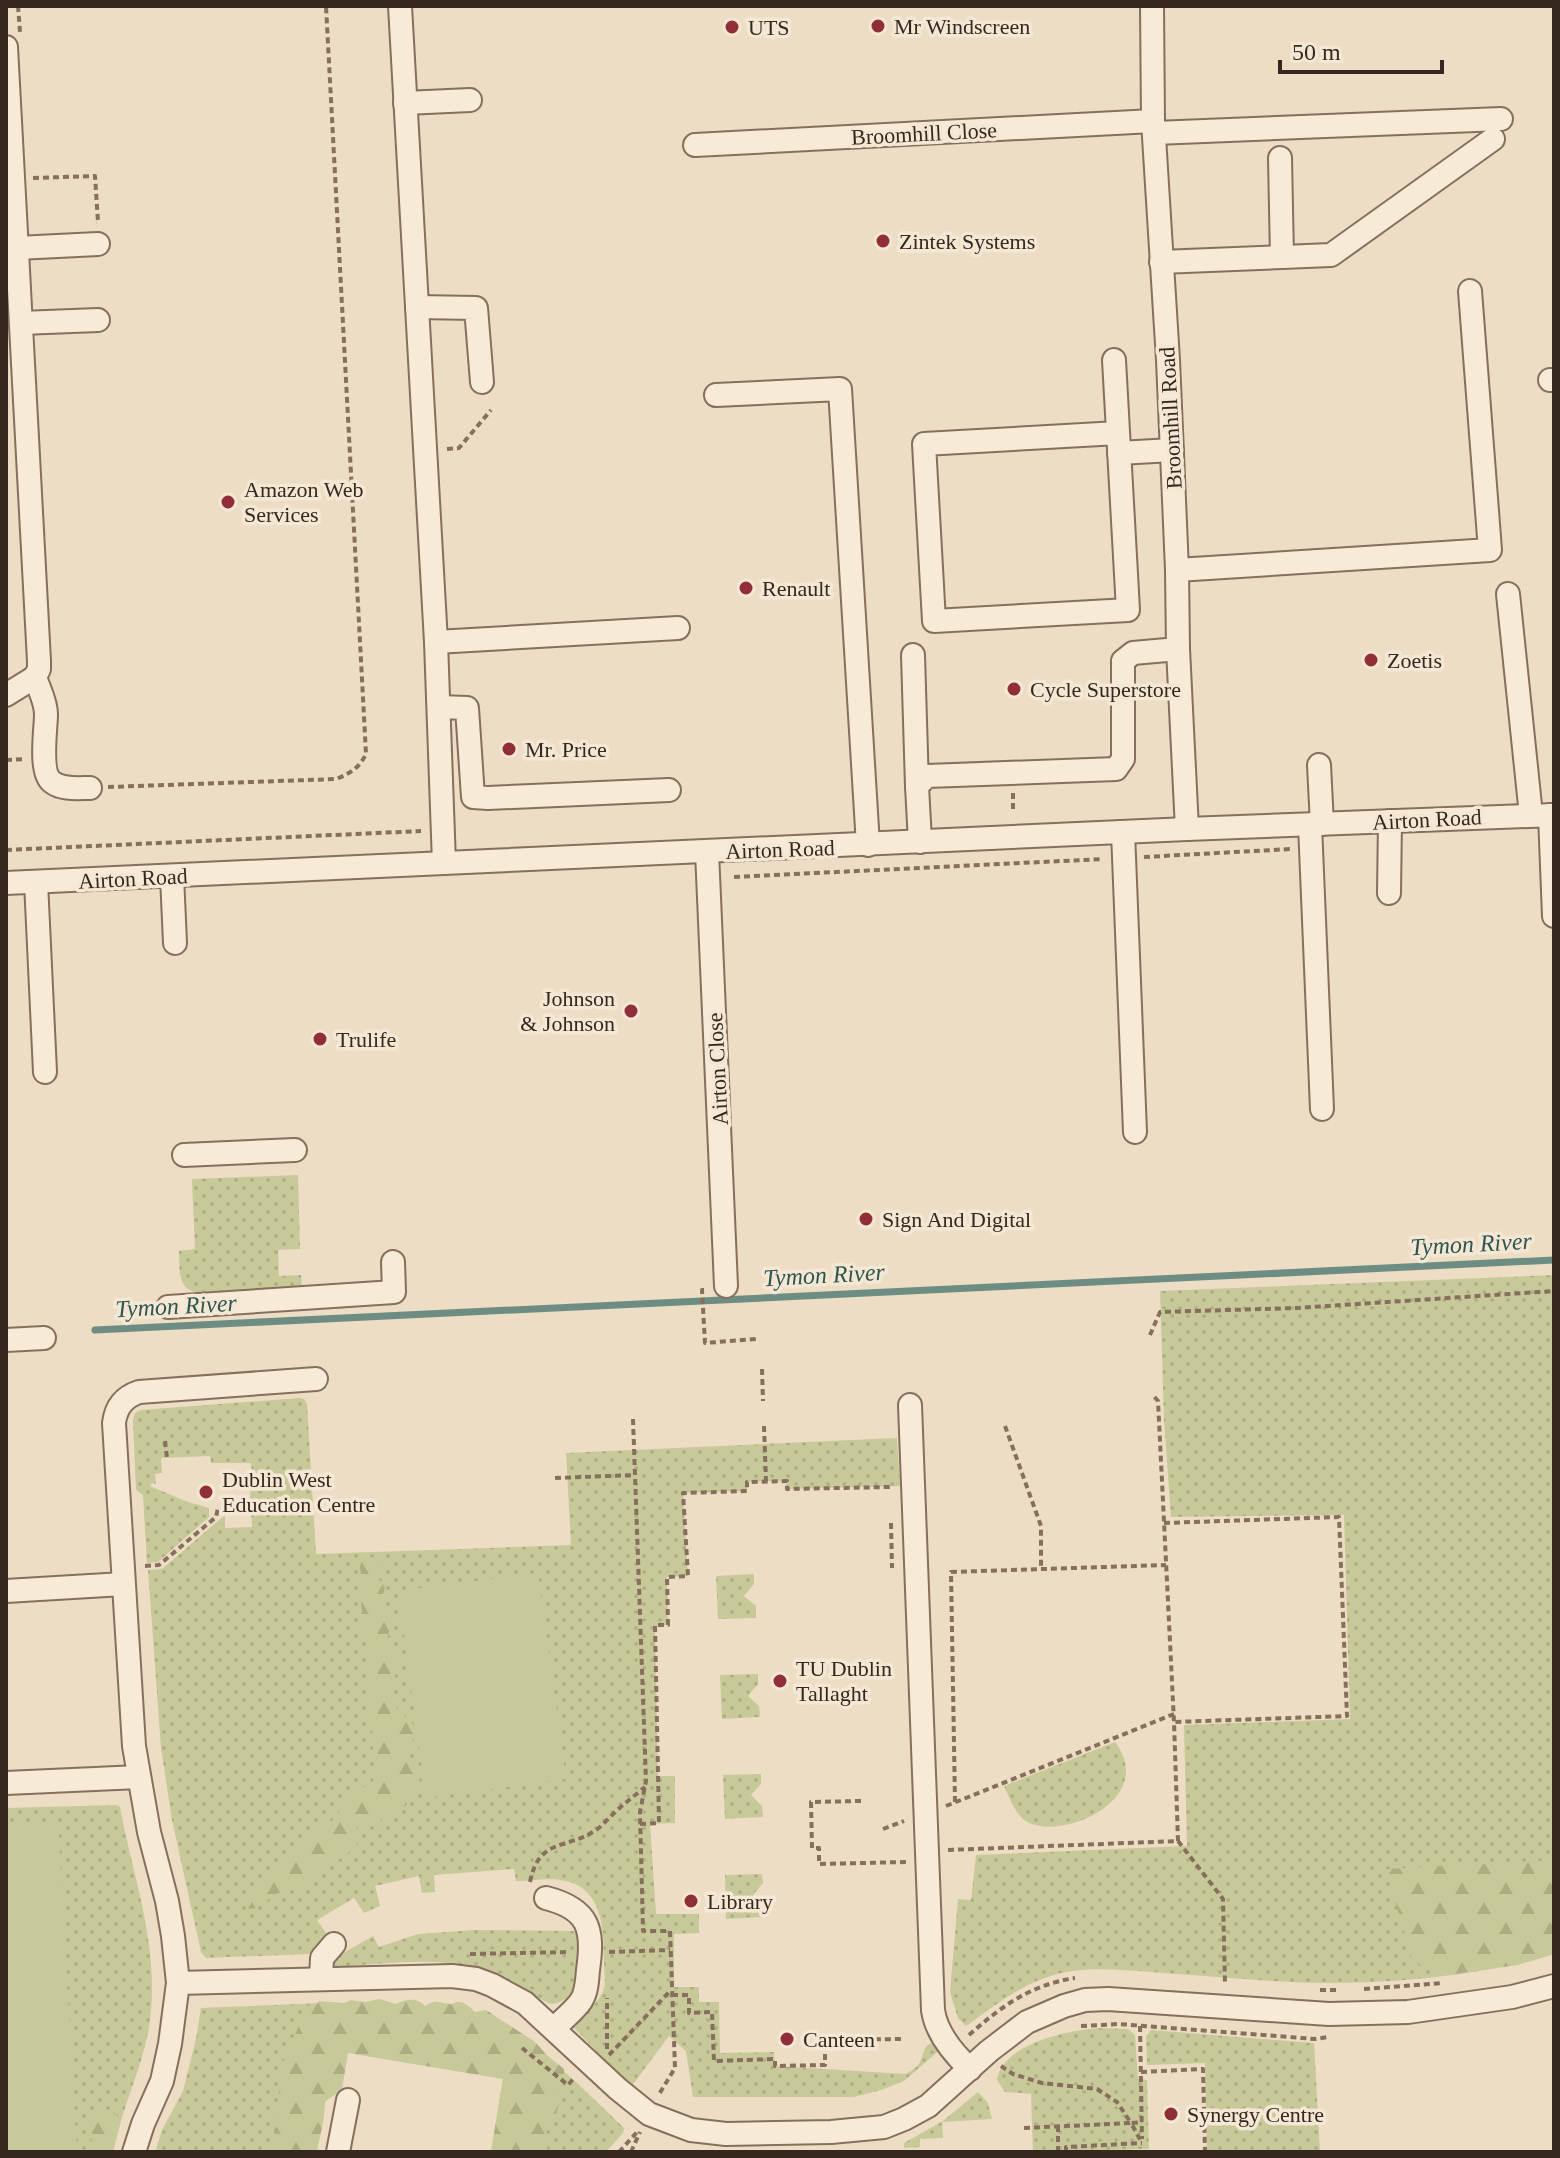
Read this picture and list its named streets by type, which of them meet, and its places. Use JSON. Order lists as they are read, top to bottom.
{
  "streets": {
    "street": [
      "Broomhill Close",
      "Broomhill Road",
      "Airton Road",
      "Airton Close"
    ]
  },
  "crossings": [
    ["Broomhill Close", "Broomhill Road"],
    ["Broomhill Road", "Airton Road"],
    ["Airton Road", "Airton Close"]
  ],
  "water": ["Tymon River"],
  "places": [
    "Mr Windscreen",
    "UTS",
    "Zintek Systems",
    "Amazon Web Services",
    "Renault",
    "Zoetis",
    "Cycle Superstore",
    "Mr. Price",
    "Johnson & Johnson",
    "Trulife",
    "Sign And Digital",
    "Dublin West Education Centre",
    "TU Dublin Tallaght",
    "Library",
    "Canteen",
    "Synergy Centre"
  ],
  "scale_bar": "50 m"
}
